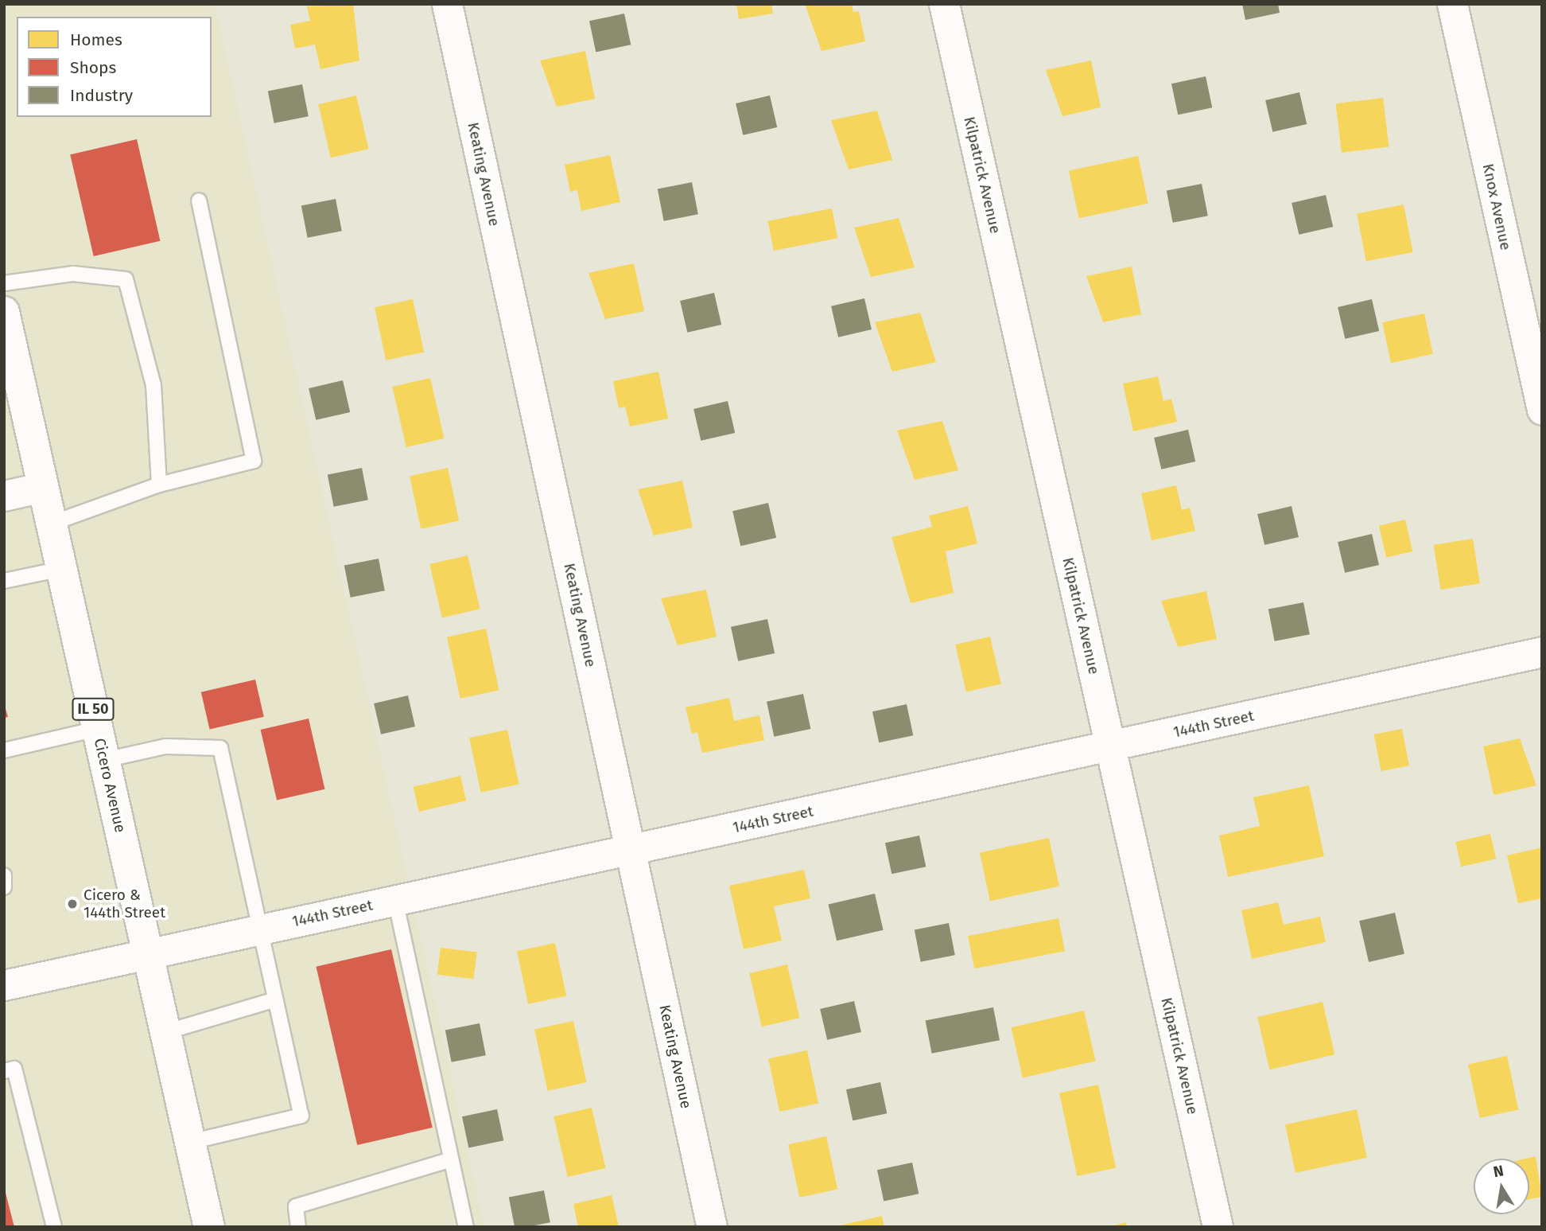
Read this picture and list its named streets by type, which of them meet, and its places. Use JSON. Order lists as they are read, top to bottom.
{
  "streets": {
    "main road": ["IL 50", "Cicero Avenue"],
    "street": [
      "Keating Avenue",
      "Kilpatrick Avenue",
      "Knox Avenue",
      "144th Street"
    ]
  },
  "crossings": [
    ["Keating Avenue", "144th Street"],
    ["Kilpatrick Avenue", "144th Street"],
    ["144th Street", "Cicero Avenue"]
  ],
  "places": ["Cicero & 144th Street"],
  "legend": ["Homes", "Shops", "Industry"],
  "north": "top"
}
